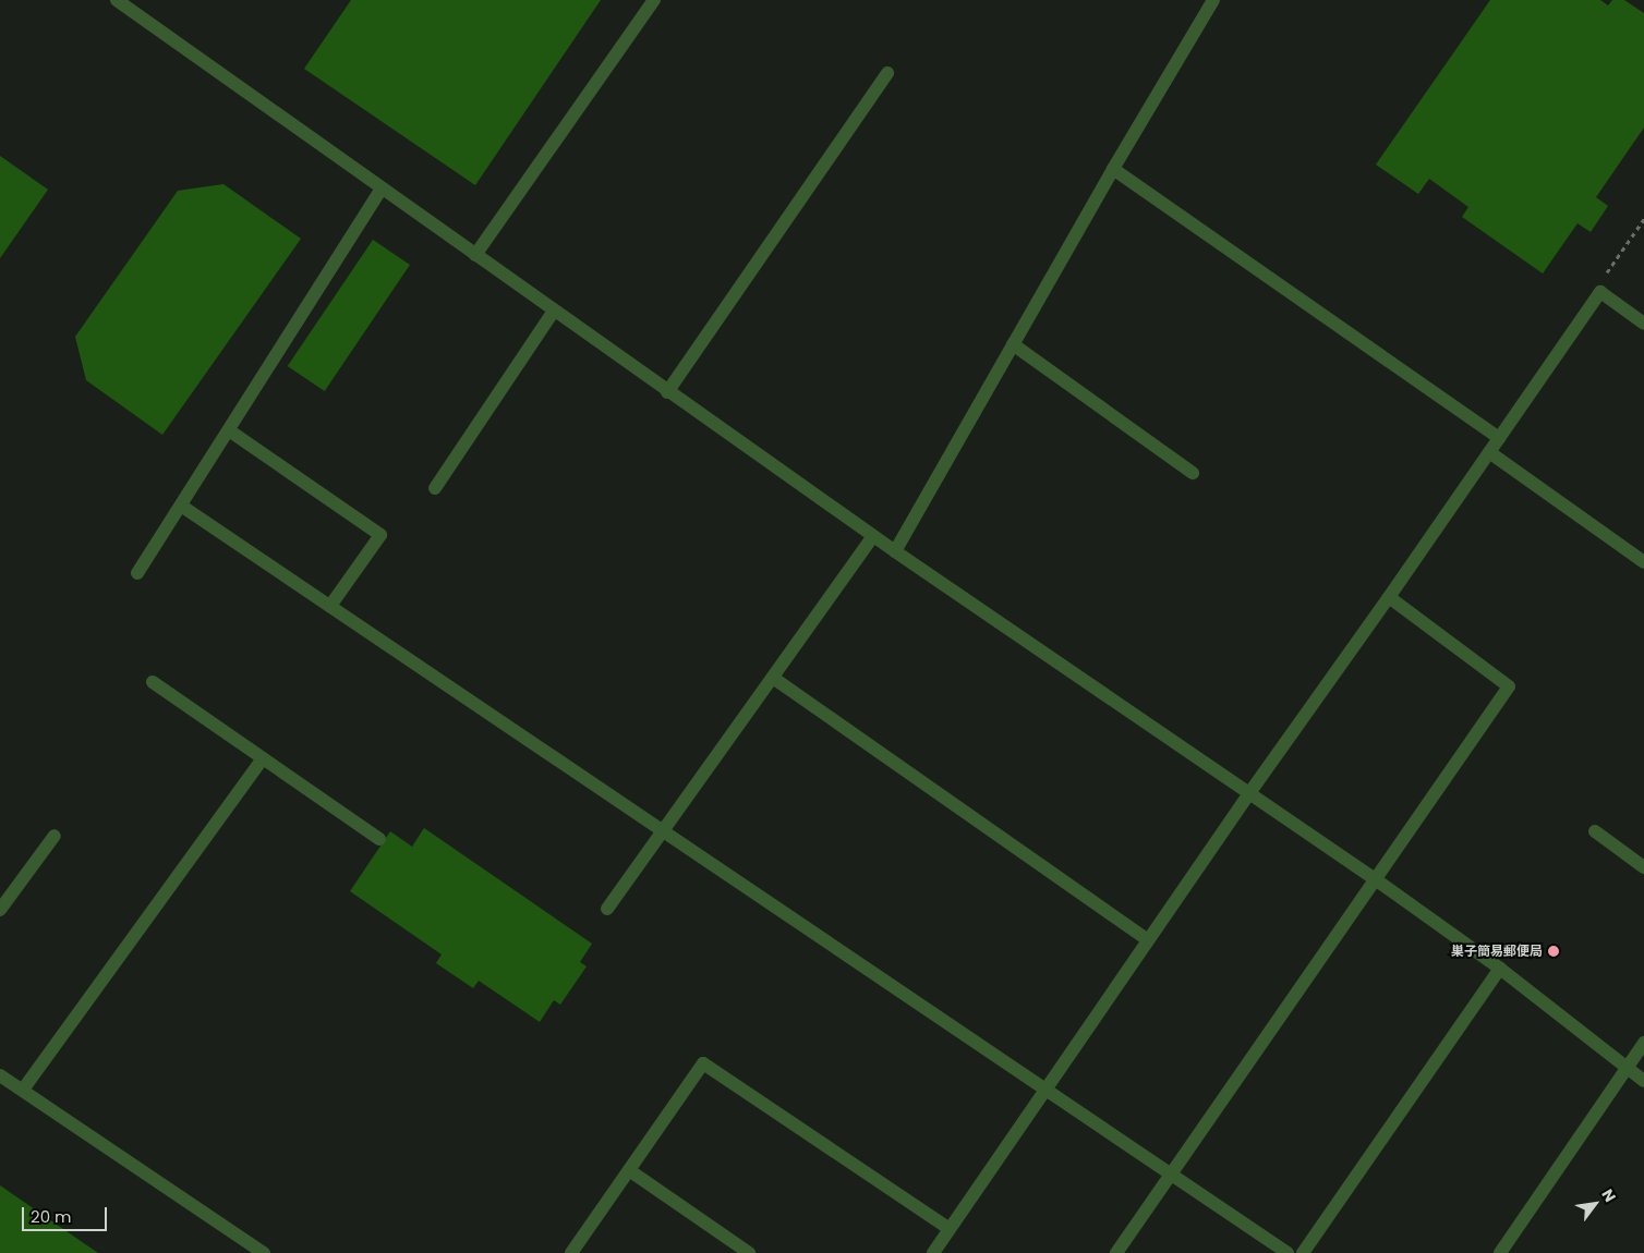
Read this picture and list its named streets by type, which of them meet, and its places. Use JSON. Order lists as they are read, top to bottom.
{
  "places": ["巣子簡易郵便局"],
  "scale_bar": "20 m",
  "north": "top right"
}
